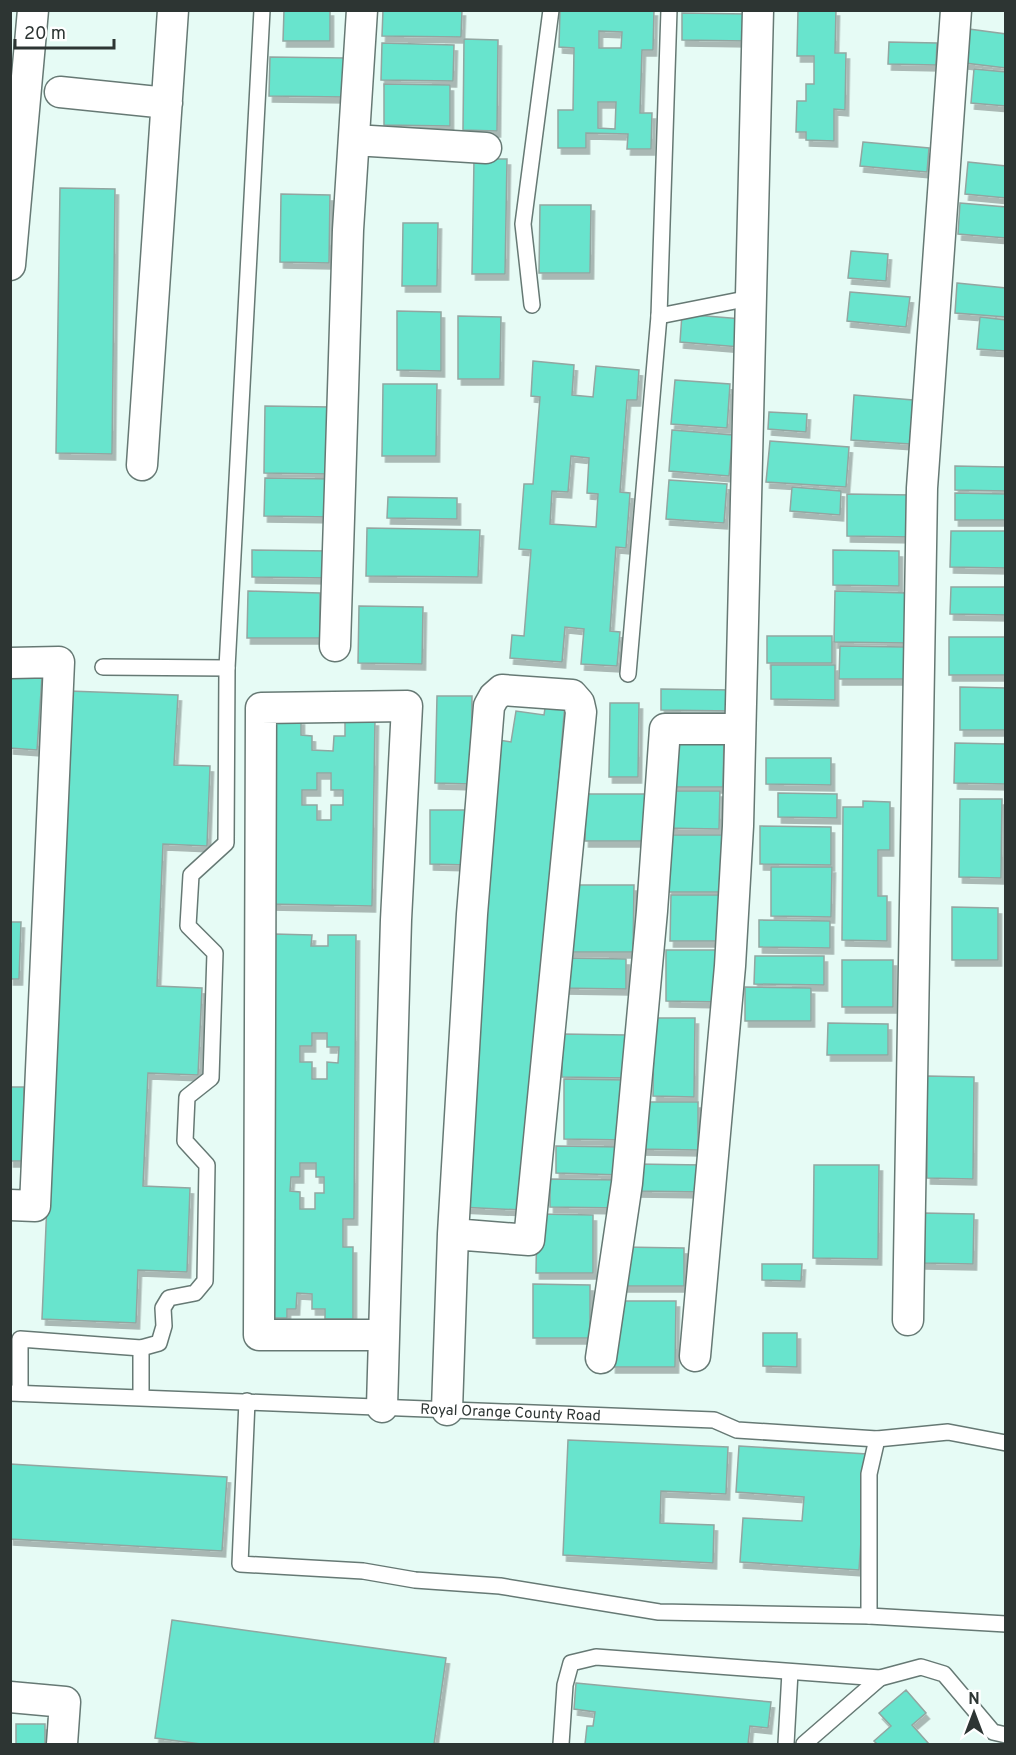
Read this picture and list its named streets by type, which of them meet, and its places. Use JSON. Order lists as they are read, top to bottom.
{
  "streets": {
    "lane": ["Royal Orange County Road"]
  },
  "scale_bar": "20 m",
  "north": "top"
}
